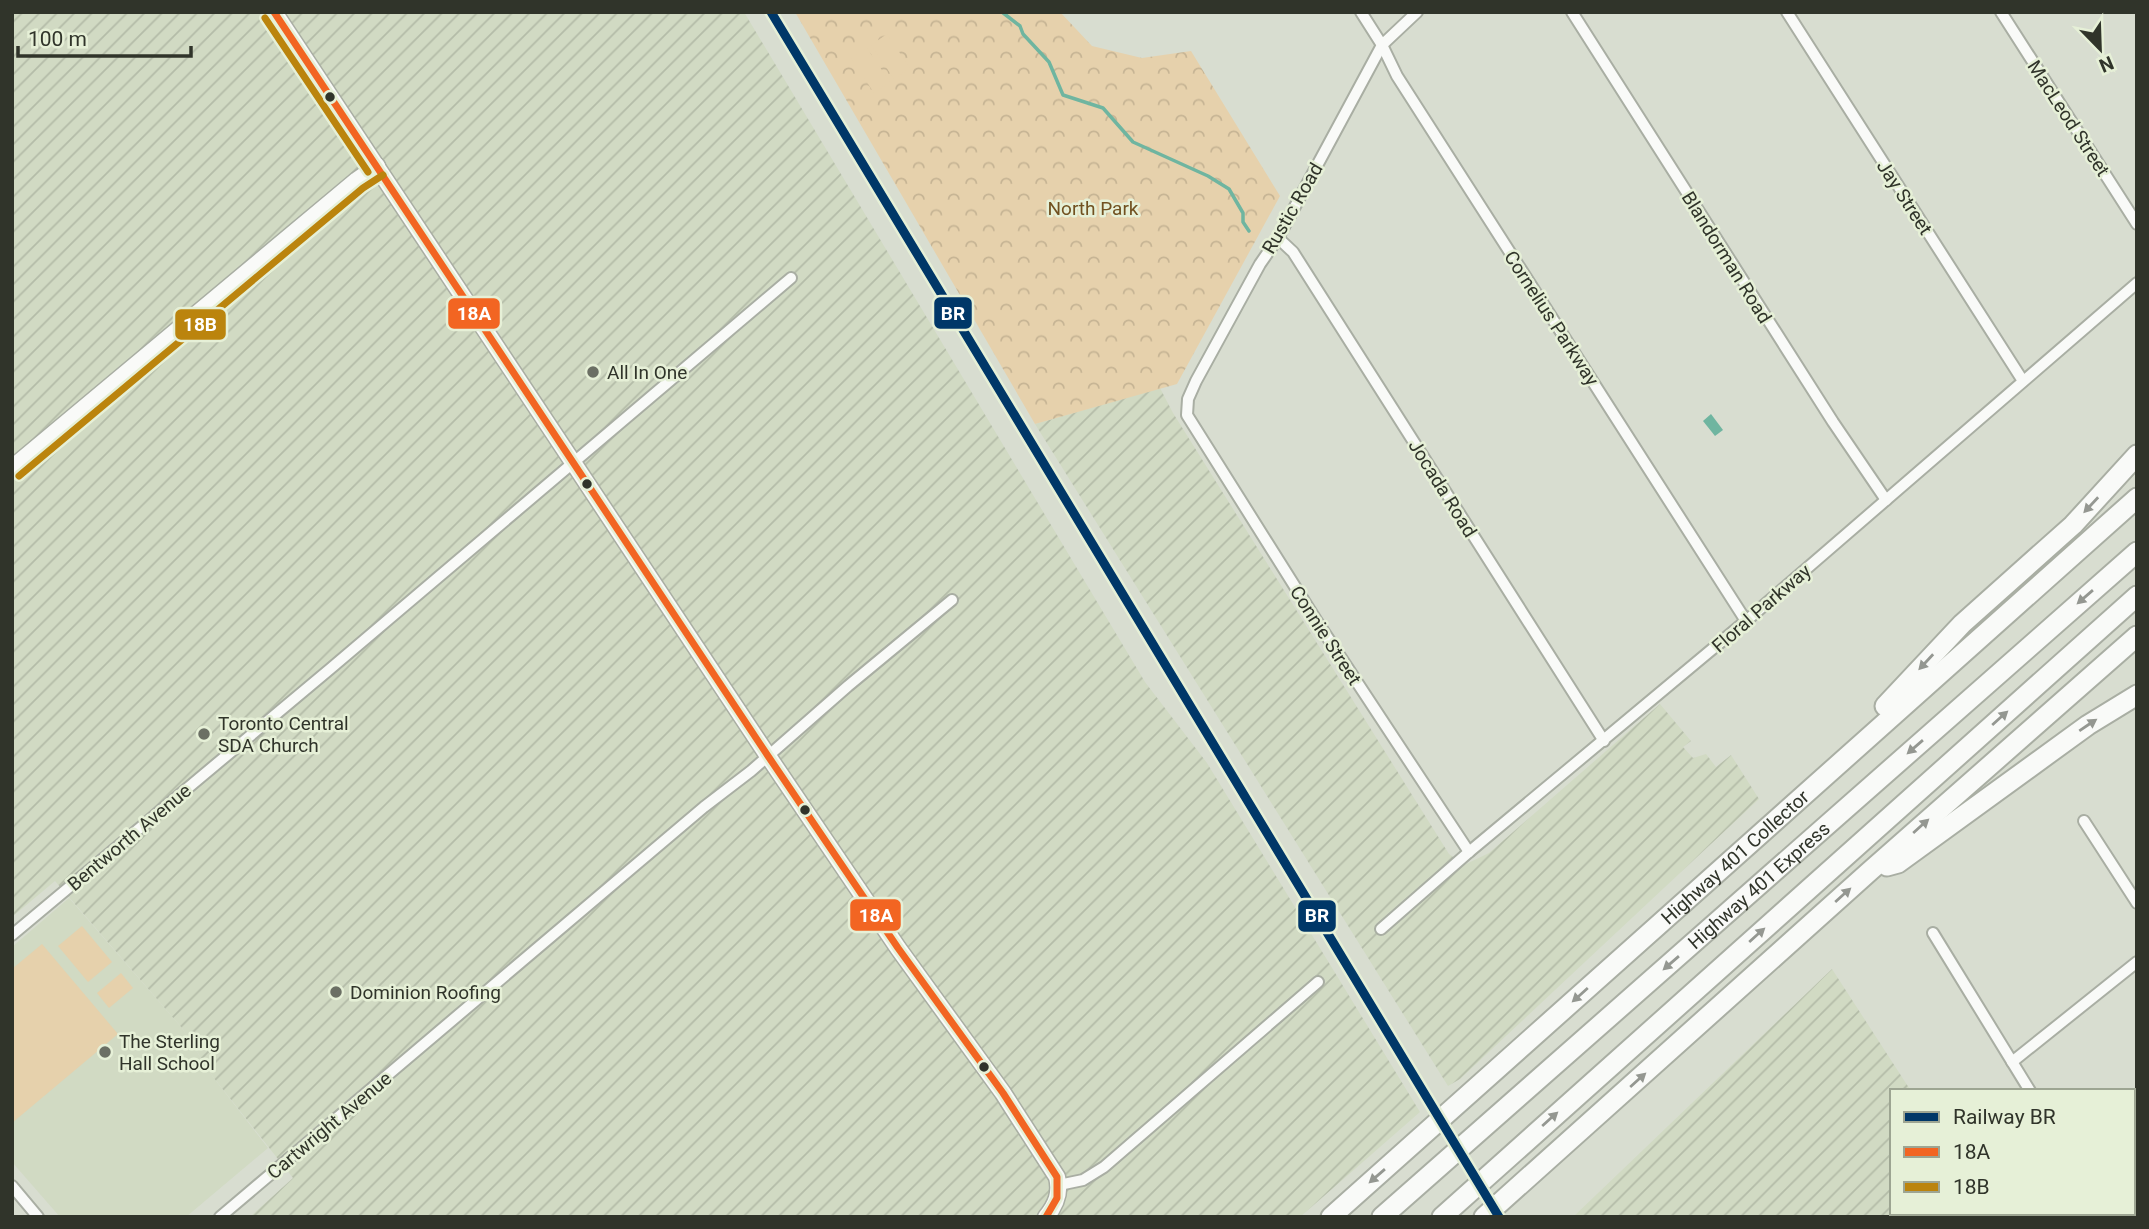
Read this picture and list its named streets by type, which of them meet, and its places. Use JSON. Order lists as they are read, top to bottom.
{
  "streets": {
    "highway": ["Highway 401 Collector", "Highway 401 Express"],
    "street": [
      "MacLeod Street",
      "Jay Street",
      "Rustic Road",
      "Blandorman Road",
      "Cornelius Parkway",
      "Jocada Road",
      "Floral Parkway",
      "Connie Street",
      "Bentworth Avenue",
      "Cartwright Avenue"
    ]
  },
  "crossings": [
    ["Jay Street", "Floral Parkway"],
    ["Rustic Road", "Cornelius Parkway"],
    ["Rustic Road", "Jocada Road"],
    ["Rustic Road", "Connie Street"],
    ["Blandorman Road", "Floral Parkway"],
    ["Cornelius Parkway", "Floral Parkway"],
    ["Jocada Road", "Floral Parkway"],
    ["Floral Parkway", "Connie Street"]
  ],
  "parks": ["North Park"],
  "places": [
    "All In One",
    "Toronto Central SDA Church",
    "Dominion Roofing",
    "The Sterling Hall School"
  ],
  "lines": ["rail line BR", "transit line 18A", "transit line 18B"],
  "legend": ["Railway BR", "18A", "18B"],
  "scale_bar": "100 m",
  "north": "bottom right"
}
